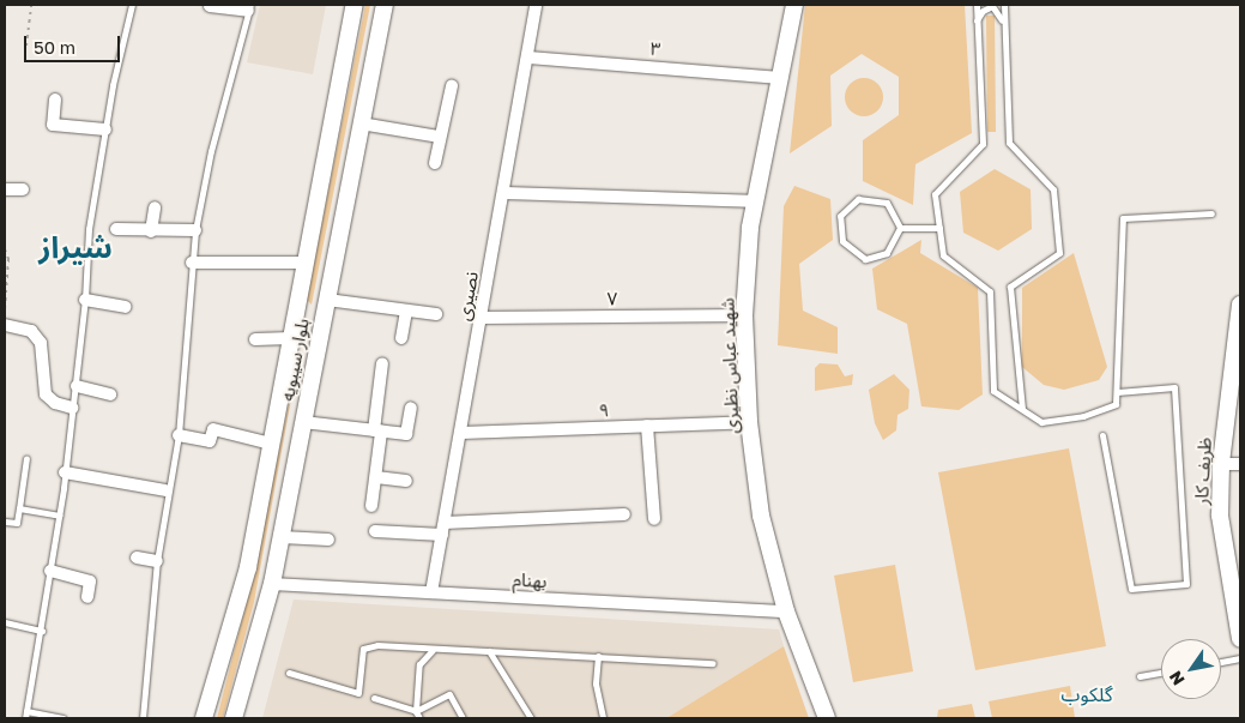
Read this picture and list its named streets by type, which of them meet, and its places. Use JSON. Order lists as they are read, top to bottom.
{
  "streets": {
    "main road": ["بلوار سیبویه", "شهید عباس نظیری", "ظریف کار"],
    "street": [
      "۳",
      "نصیری",
      "۷",
      "۹",
      "بهنام"
    ]
  },
  "crossings": [
    ["۳", "نصیری"],
    ["۳", "شهید عباس نظیری"],
    ["نصیری", "۷"],
    ["نصیری", "۹"],
    ["نصیری", "بهنام"],
    ["۷", "شهید عباس نظیری"],
    ["بلوار سیبویه", "بهنام"],
    ["شهید عباس نظیری", "۹"],
    ["شهید عباس نظیری", "بهنام"]
  ],
  "districts": ["شیراز", "گلکوب"],
  "scale_bar": "50 m",
  "north": "bottom left"
}
